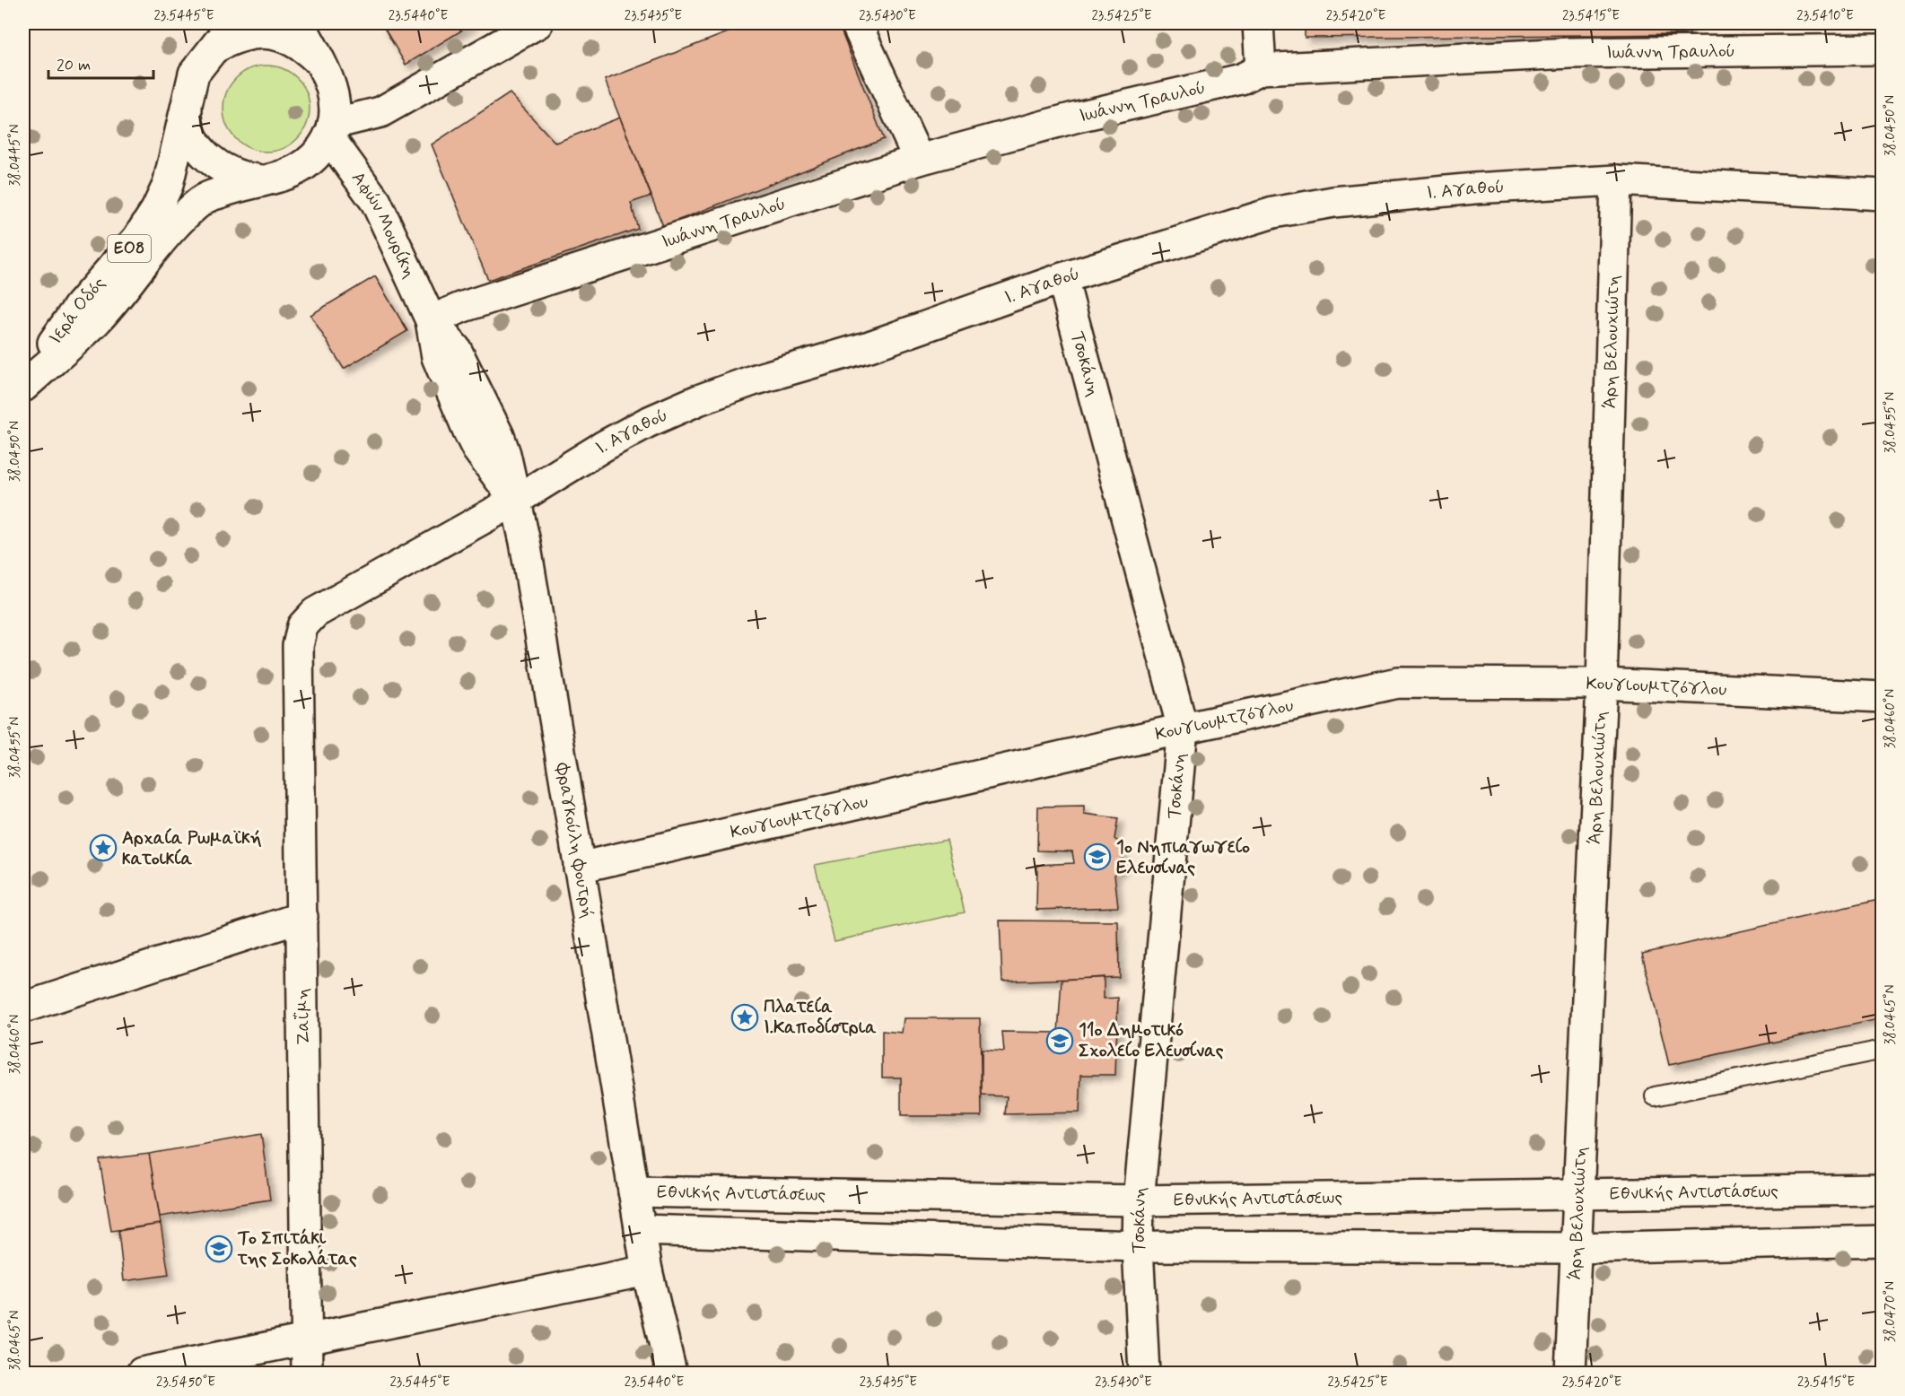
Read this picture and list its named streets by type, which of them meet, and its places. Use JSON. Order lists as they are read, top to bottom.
{
  "streets": {
    "street": [
      "Ιωάννη Τραυλού",
      "Ι. Αγαθού",
      "Αφών Μουρίκη",
      "ΕΟ8",
      "Ιερά Οδός",
      "Άρη Βελουχιώτη",
      "Τσοκάνη",
      "Κουγιουμτζόγλου",
      "Φραγκούλη Φουτρή",
      "Ζαΐμη",
      "Εθνικής Αντιστάσεως"
    ]
  },
  "crossings": [
    ["Ιωάννη Τραυλού", "Αφών Μουρίκη"],
    ["Ι. Αγαθού", "Άρη Βελουχιώτη"],
    ["Ι. Αγαθού", "Τσοκάνη"],
    ["Ι. Αγαθού", "Φραγκούλη Φουτρή"],
    ["Ι. Αγαθού", "Ζαΐμη"],
    ["Αφών Μουρίκη", "Ιερά Οδός"],
    ["Αφών Μουρίκη", "Φραγκούλη Φουτρή"],
    ["Άρη Βελουχιώτη", "Κουγιουμτζόγλου"],
    ["Άρη Βελουχιώτη", "Εθνικής Αντιστάσεως"],
    ["Τσοκάνη", "Κουγιουμτζόγλου"],
    ["Τσοκάνη", "Εθνικής Αντιστάσεως"],
    ["Κουγιουμτζόγλου", "Φραγκούλη Φουτρή"],
    ["Φραγκούλη Φουτρή", "Εθνικής Αντιστάσεως"]
  ],
  "places": {
    "place": ["Αρχαία Ρωμαϊκή κατοικία", "Πλατεία Ι.Καποδίστρια"],
    "school or university": ["1ο Νηπιαγωγείο Ελευσίνας", "11ο Δημοτικό Σχολείο Ελευσίνας", "Το Σπιτάκι της Σοκολάτας"]
  },
  "scale_bar": "20 m",
  "coordinates": [
    "23.5445°E",
    "23.5440°E",
    "23.5435°E",
    "23.5430°E",
    "23.5425°E",
    "23.5420°E",
    "23.5415°E",
    "23.5410°E",
    "38.0450°N",
    "38.0445°N",
    "38.0455°N",
    "38.0460°N",
    "38.0465°N",
    "38.0470°N",
    "23.5450°E"
  ]
}
